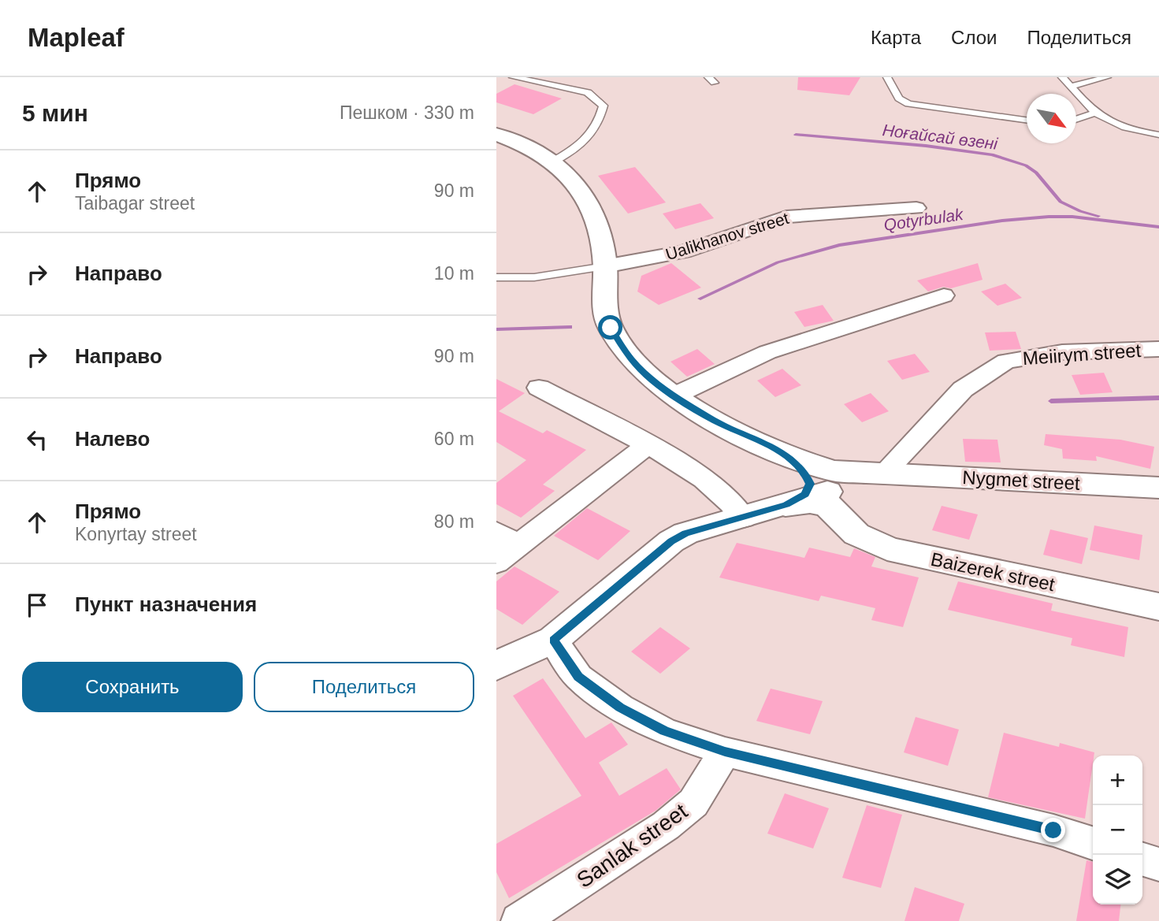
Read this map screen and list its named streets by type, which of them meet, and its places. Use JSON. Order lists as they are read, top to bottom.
{
  "streets": {
    "main road": ["Nygmet street", "Baizerek street"],
    "street": ["Ualikhanov street", "Meiirym street", "Sanlak street"]
  },
  "crossings": [
    ["Meiirym street", "Nygmet street"]
  ],
  "water": ["Ноғайсай өзені", "Qotyrbulak"],
  "north": "bottom right",
  "page": {
    "header": "Mapleaf",
    "nav": ["Карта", "Слои", "Поделиться"],
    "heading": ["5 мин", "Пешком · 330 m"],
    "list": [
      ["Прямо", "Taibagar street", "90 m"],
      ["Направо", "10 m"],
      ["Направо", "90 m"],
      ["Налево", "60 m"],
      ["Прямо", "Konyrtay street", "80 m"],
      "Пункт назначения"
    ],
    "buttons": ["Сохранить", "Поделиться"],
    "map_buttons": ["+", "−"]
  }
}
